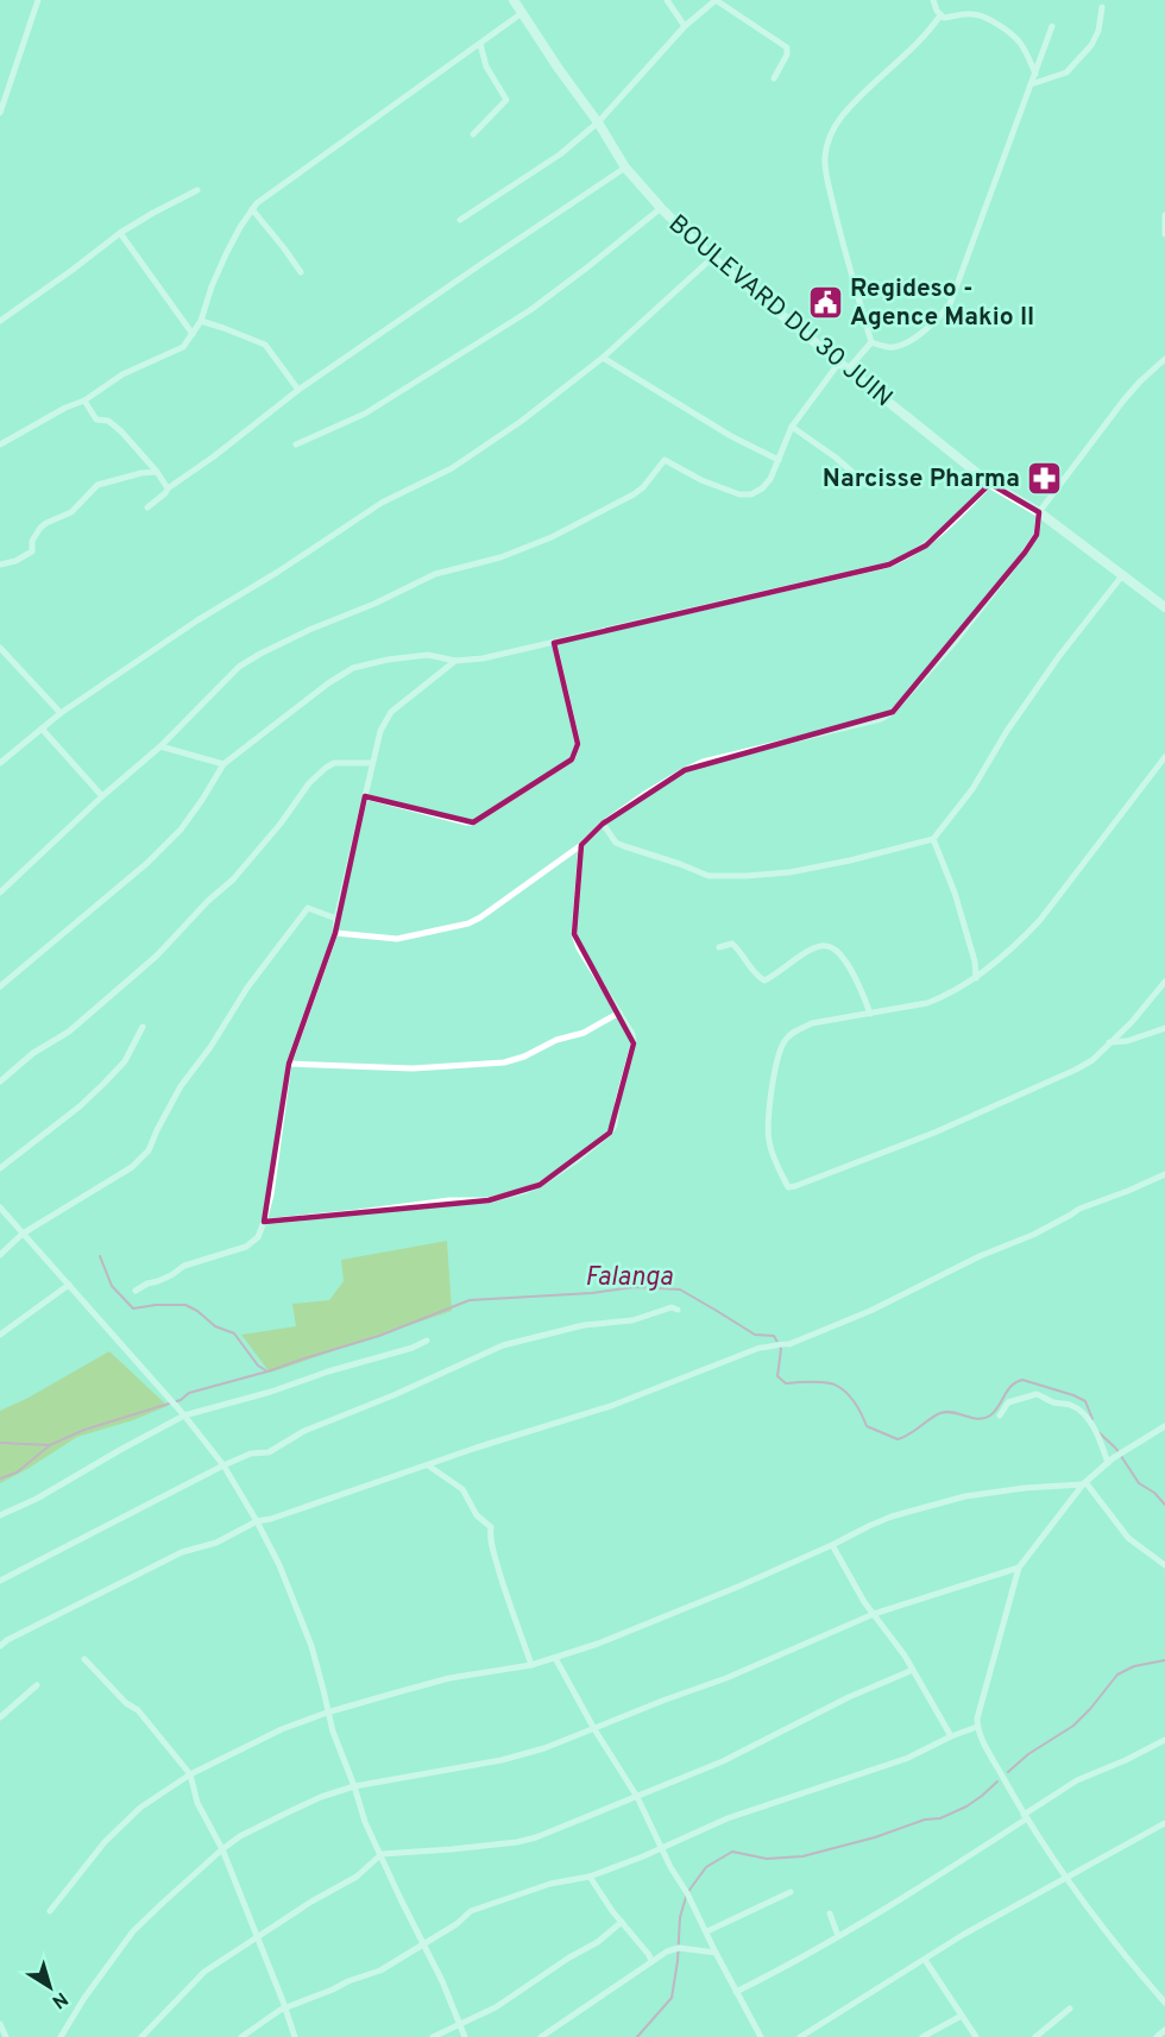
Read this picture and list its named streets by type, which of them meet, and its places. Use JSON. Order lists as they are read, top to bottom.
{
  "streets": {
    "street": ["BOULEVARD DU 30 JUIN"]
  },
  "water": ["Falanga"],
  "places": {
    "public building": ["Regideso - Agence Makio II"],
    "pharmacy": ["Narcisse Pharma"]
  },
  "north": "bottom right"
}
